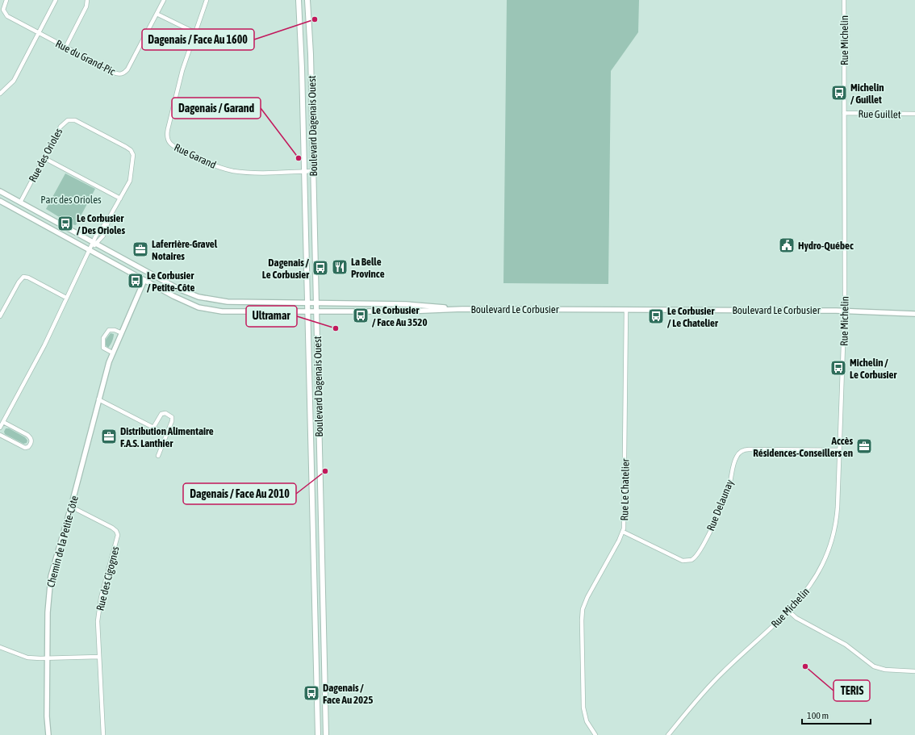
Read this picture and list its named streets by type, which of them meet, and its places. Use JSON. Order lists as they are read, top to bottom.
{
  "streets": {
    "main road": ["Boulevard Dagenais Ouest"],
    "street": [
      "Rue Michelin",
      "Rue du Grand-Pic",
      "Rue Guillet",
      "Rue des Orioles",
      "Rue Garand",
      "Boulevard Le Corbusier",
      "Rue Le Chatelier",
      "Rue Delaunay",
      "Chemin de la Petite-Côte",
      "Rue des Cigognes"
    ]
  },
  "crossings": [
    ["Rue Michelin", "Rue Guillet"],
    ["Rue Michelin", "Boulevard Le Corbusier"],
    ["Rue Michelin", "Rue Delaunay"],
    ["Boulevard Dagenais Ouest", "Rue Garand"],
    ["Boulevard Dagenais Ouest", "Boulevard Le Corbusier"],
    ["Rue des Orioles", "Boulevard Le Corbusier"],
    ["Boulevard Le Corbusier", "Rue Le Chatelier"],
    ["Boulevard Le Corbusier", "Chemin de la Petite-Côte"],
    ["Rue Le Chatelier", "Rue Delaunay"],
    ["Chemin de la Petite-Côte", "Rue des Cigognes"]
  ],
  "parks": ["Parc des Orioles"],
  "places": {
    "other": [
      "Dagenais / Face Au 1600",
      "Dagenais / Garand",
      "Ultramar",
      "Dagenais / Face Au 2010",
      "TERIS"
    ],
    "bus stop": [
      "Michelin / Guillet",
      "Le Corbusier / Des Orioles",
      "Dagenais / Le Corbusier",
      "Le Corbusier / Petite-Côte",
      "Le Corbusier / Face Au 3520",
      "Le Corbusier / Le Chatelier",
      "Michelin / Le Corbusier",
      "Dagenais / Face Au 2025"
    ],
    "public building": ["Hydro-Québec"],
    "office": ["Laferrière-Gravel Notaires", "Distribution Alimentaire F.A.S. Lanthier", "Accès Résidences-Conseillers en"],
    "restaurant": ["La Belle Province"]
  },
  "scale_bar": "100 m"
}
